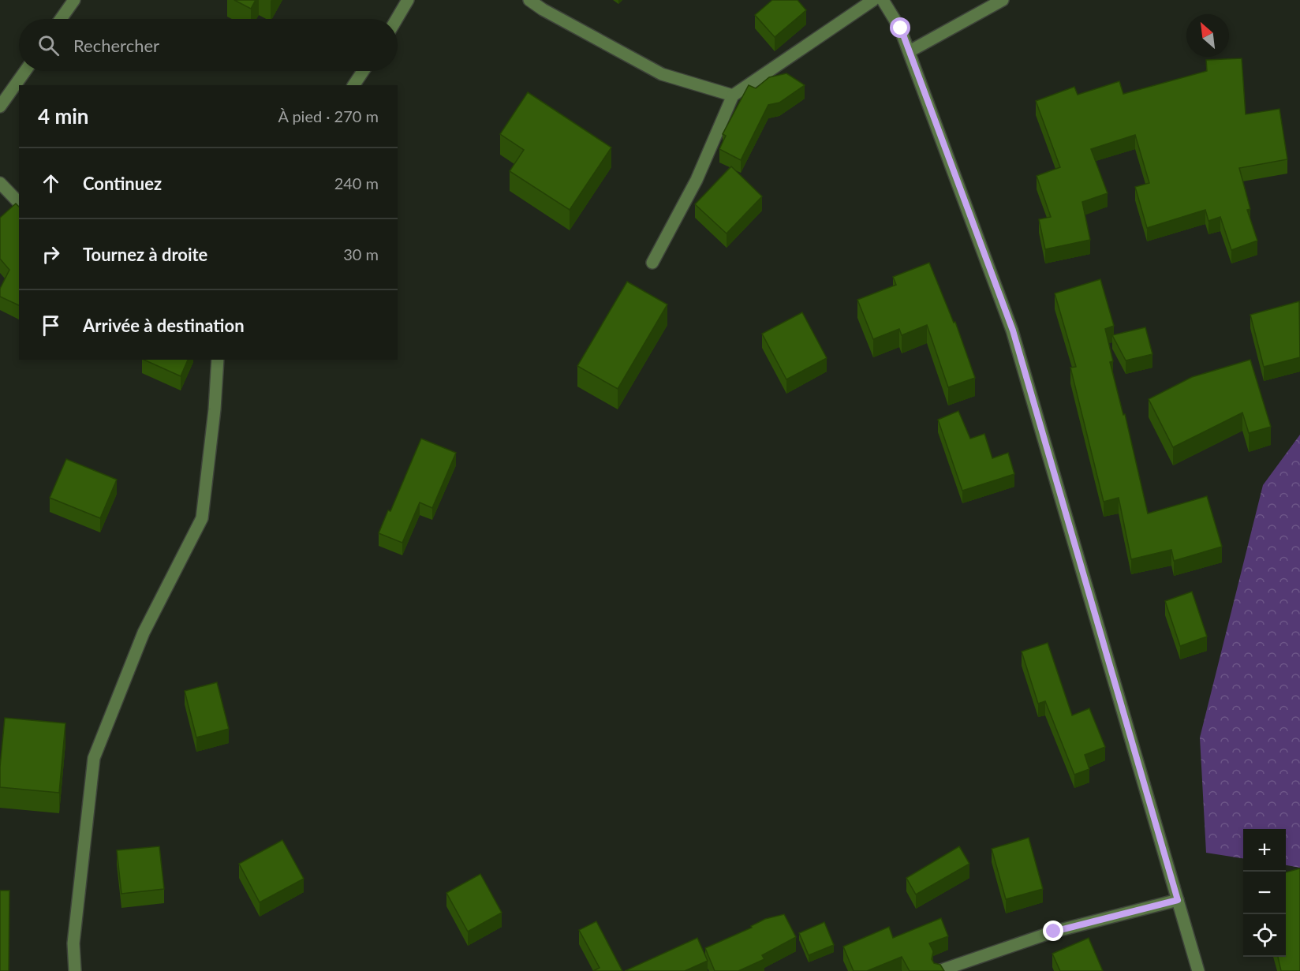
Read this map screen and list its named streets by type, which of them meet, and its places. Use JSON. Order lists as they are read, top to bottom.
{
  "north": "top left",
  "page": {
    "search": "Rechercher",
    "heading": ["4 min", "À pied · 270 m"],
    "list": [
      ["Continuez", "240 m"],
      ["Tournez à droite", "30 m"],
      "Arrivée à destination"
    ],
    "map_buttons": ["+", "−"]
  }
}
